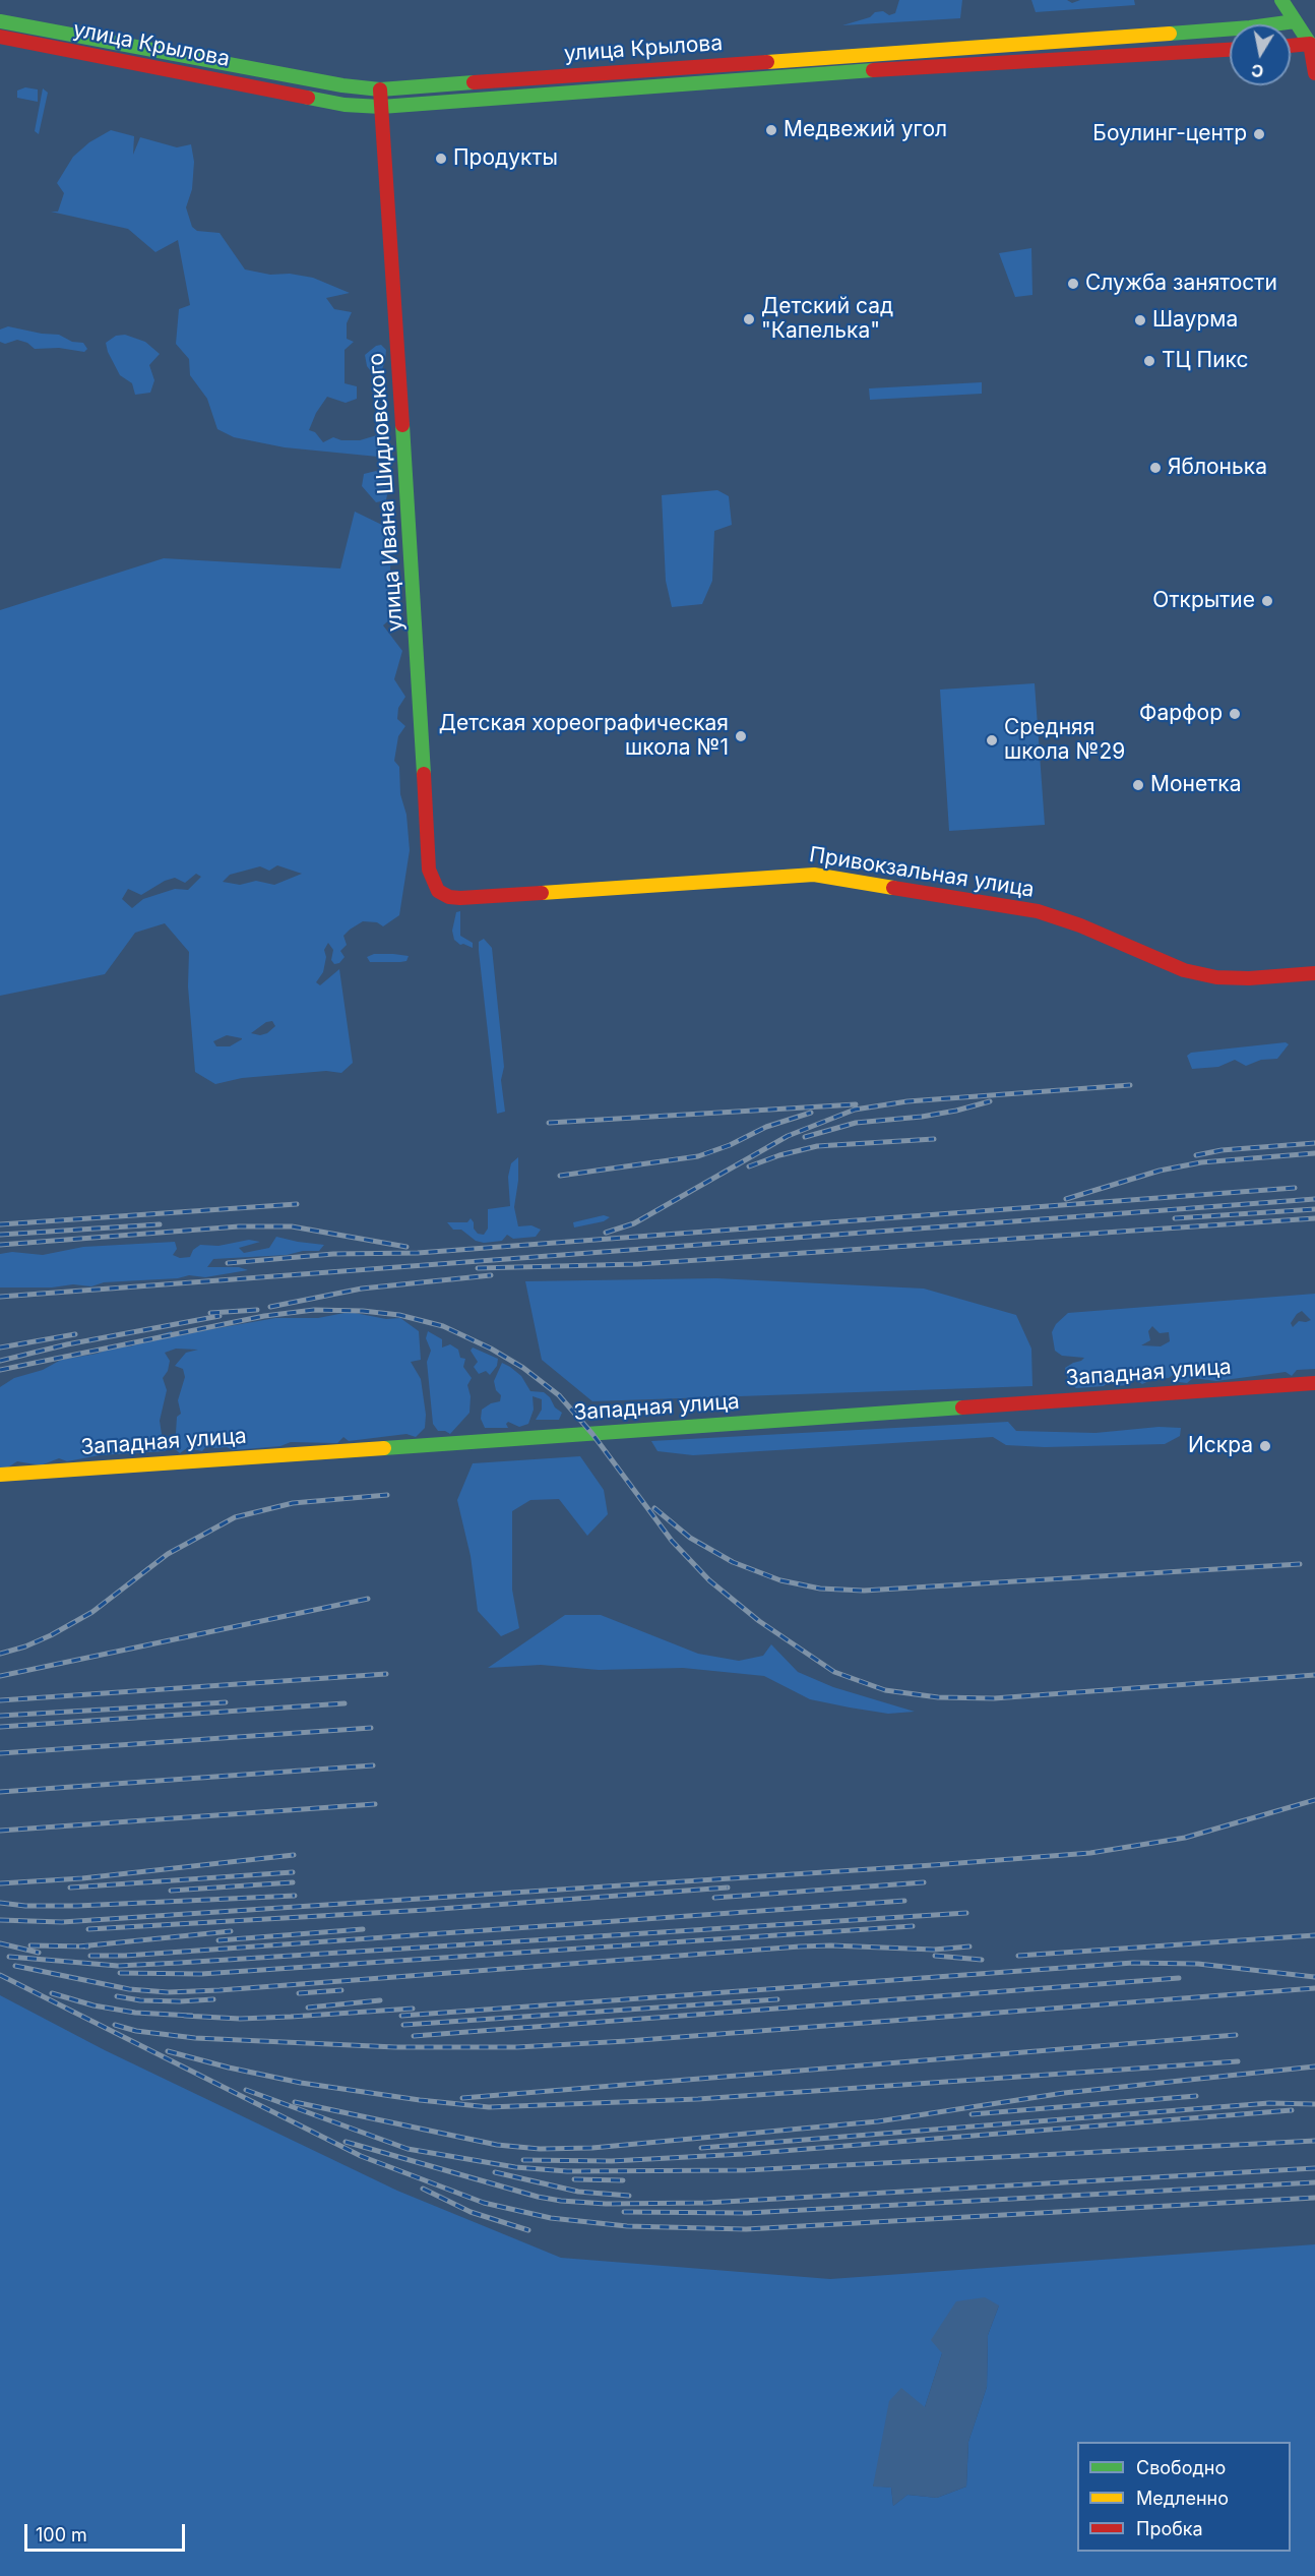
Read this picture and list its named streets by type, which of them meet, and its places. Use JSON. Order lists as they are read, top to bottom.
{
  "streets": {
    "street": [
      "улица Крылова",
      "улица Ивана Шидловского",
      "Привокзальная улица",
      "Западная улица"
    ]
  },
  "crossings": [
    ["улица Крылова", "улица Ивана Шидловского"],
    ["улица Ивана Шидловского", "Привокзальная улица"]
  ],
  "places": [
    "Медвежий угол",
    "Боулинг-центр",
    "Продукты",
    "Служба занятости",
    "Детский сад \"Капелька\"",
    "Шаурма",
    "ТЦ Пикс",
    "Яблонька",
    "Открытие",
    "Фарфор",
    "Детская хореографическая школа №1",
    "Средняя школа №29",
    "Монетка",
    "Искра"
  ],
  "legend": ["Свободно", "Медленно", "Пробка"],
  "scale_bar": "100 m",
  "north": "bottom"
}
